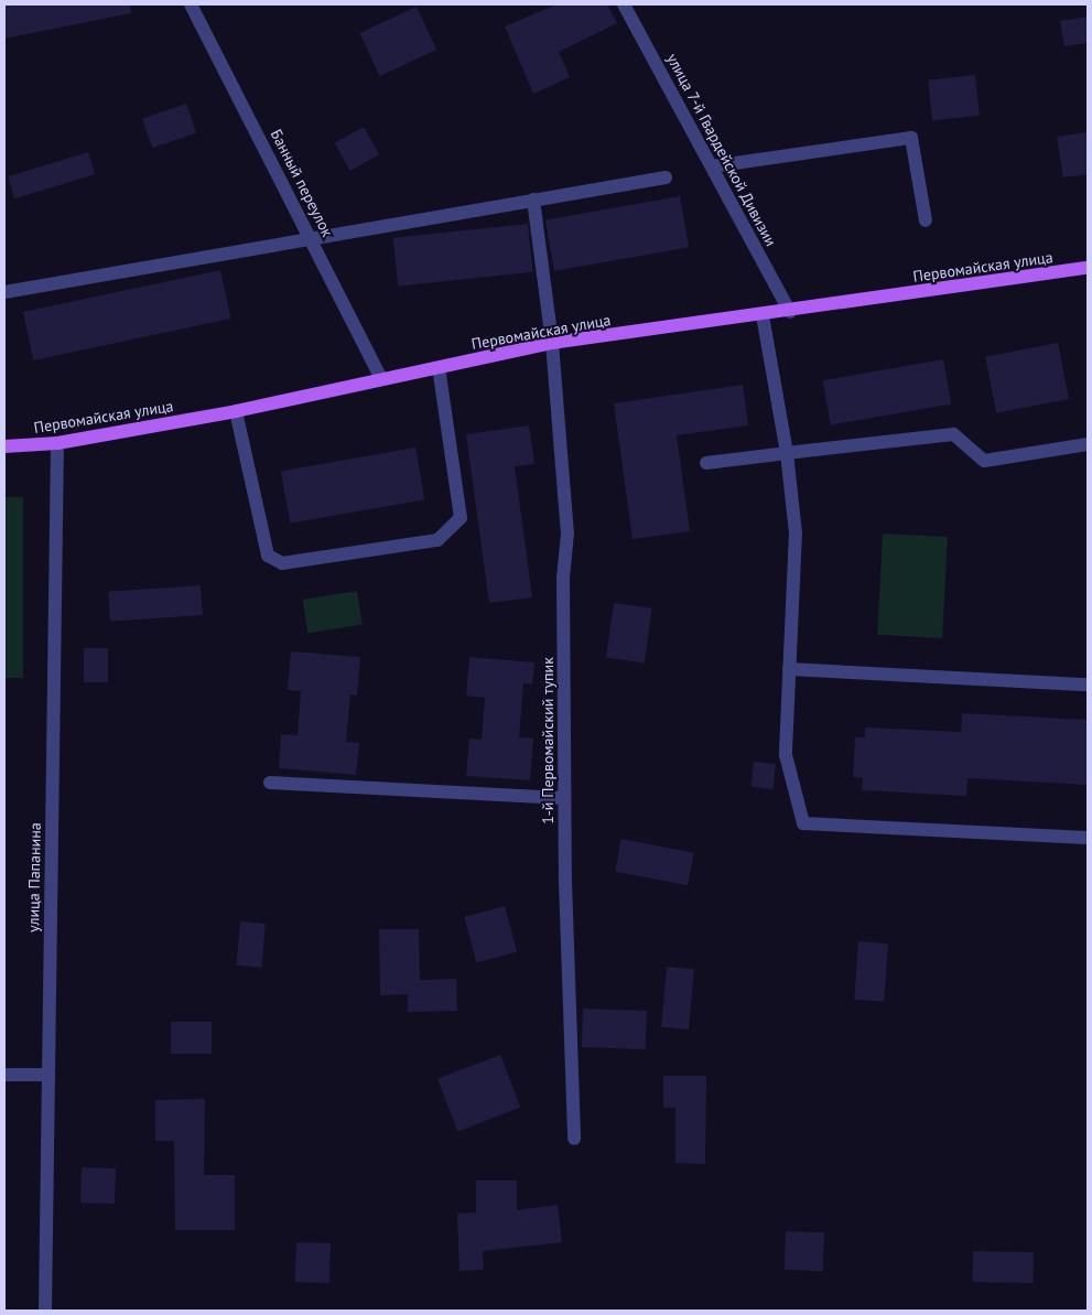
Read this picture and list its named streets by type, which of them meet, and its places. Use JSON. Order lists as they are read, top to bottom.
{
  "streets": {
    "main road": ["Первомайская улица"],
    "street": [
      "улица 7-й Гвардейской Дивизии",
      "Банный переулок",
      "1-й Первомайский тупик",
      "улица Папанина"
    ]
  },
  "crossings": [
    ["улица 7-й Гвардейской Дивизии", "Первомайская улица"],
    ["Банный переулок", "Первомайская улица"],
    ["Первомайская улица", "1-й Первомайский тупик"],
    ["Первомайская улица", "улица Папанина"]
  ]
}
